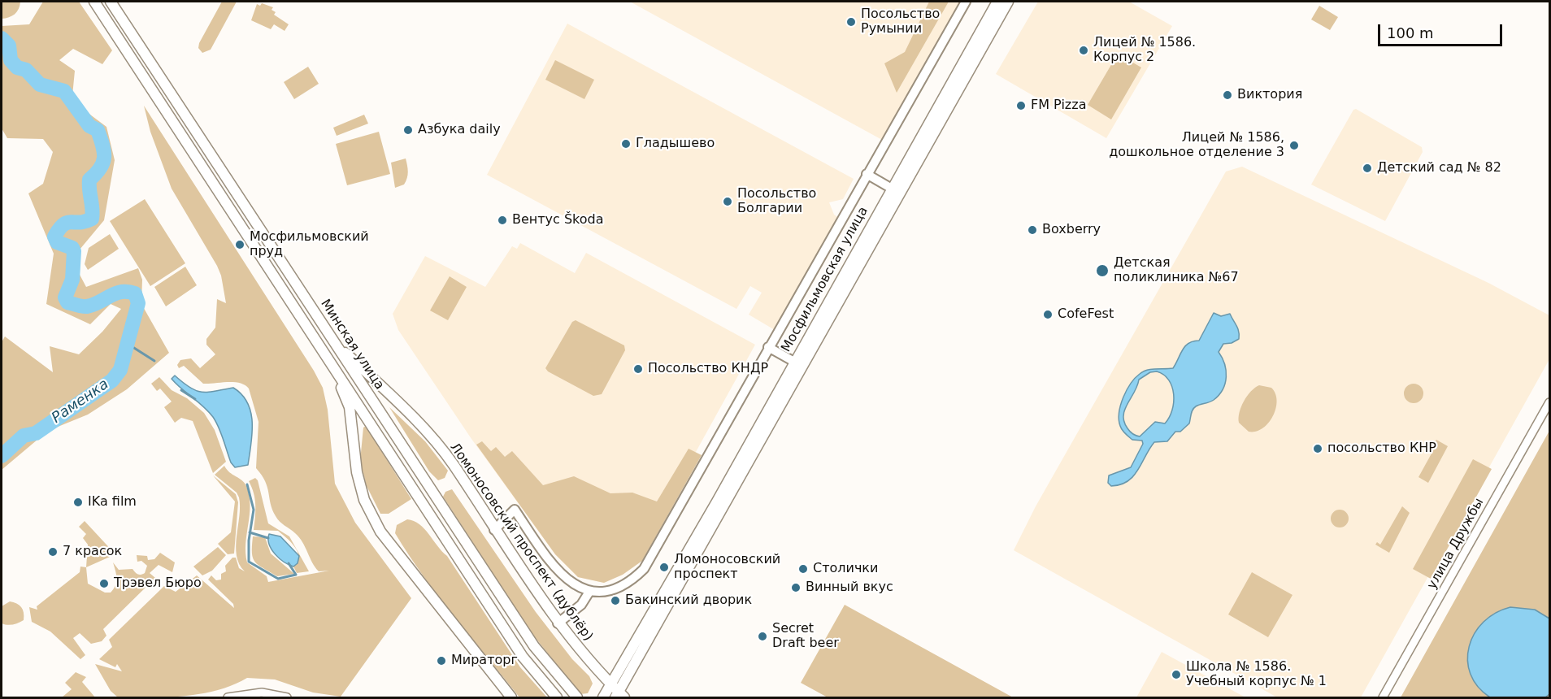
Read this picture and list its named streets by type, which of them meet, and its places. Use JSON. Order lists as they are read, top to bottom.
{
  "streets": {
    "main road": ["Мосфильмовская улица", "Минская улица", "Ломоносовский проспект (дублёр)"],
    "street": ["улица Дружбы"]
  },
  "crossings": [
    ["Мосфильмовская улица", "Ломоносовский проспект (дублёр)"],
    ["Минская улица", "Ломоносовский проспект (дублёр)"]
  ],
  "water": ["Раменка"],
  "places": [
    "Посольство Румынии",
    "Лицей № 1586. Корпус 2",
    "Виктория",
    "FM Pizza",
    "Азбука daily",
    "Гладышево",
    "Лицей № 1586, дошкольное отделение 3",
    "Детский сад № 82",
    "Посольство Болгарии",
    "Вентус Škoda",
    "Boxberry",
    "Мосфильмовский пруд",
    "Детская поликлиника №67",
    "CofeFest",
    "Посольство КНДР",
    "посольство КНР",
    "IKa film",
    "7 красок",
    "Ломоносовский проспект",
    "Столички",
    "Трэвел Бюро",
    "Винный вкус",
    "Бакинский дворик",
    "Secret Draft beer",
    "Мираторг",
    "Школа № 1586. Учебный корпус № 1"
  ],
  "scale_bar": "100 m"
}
